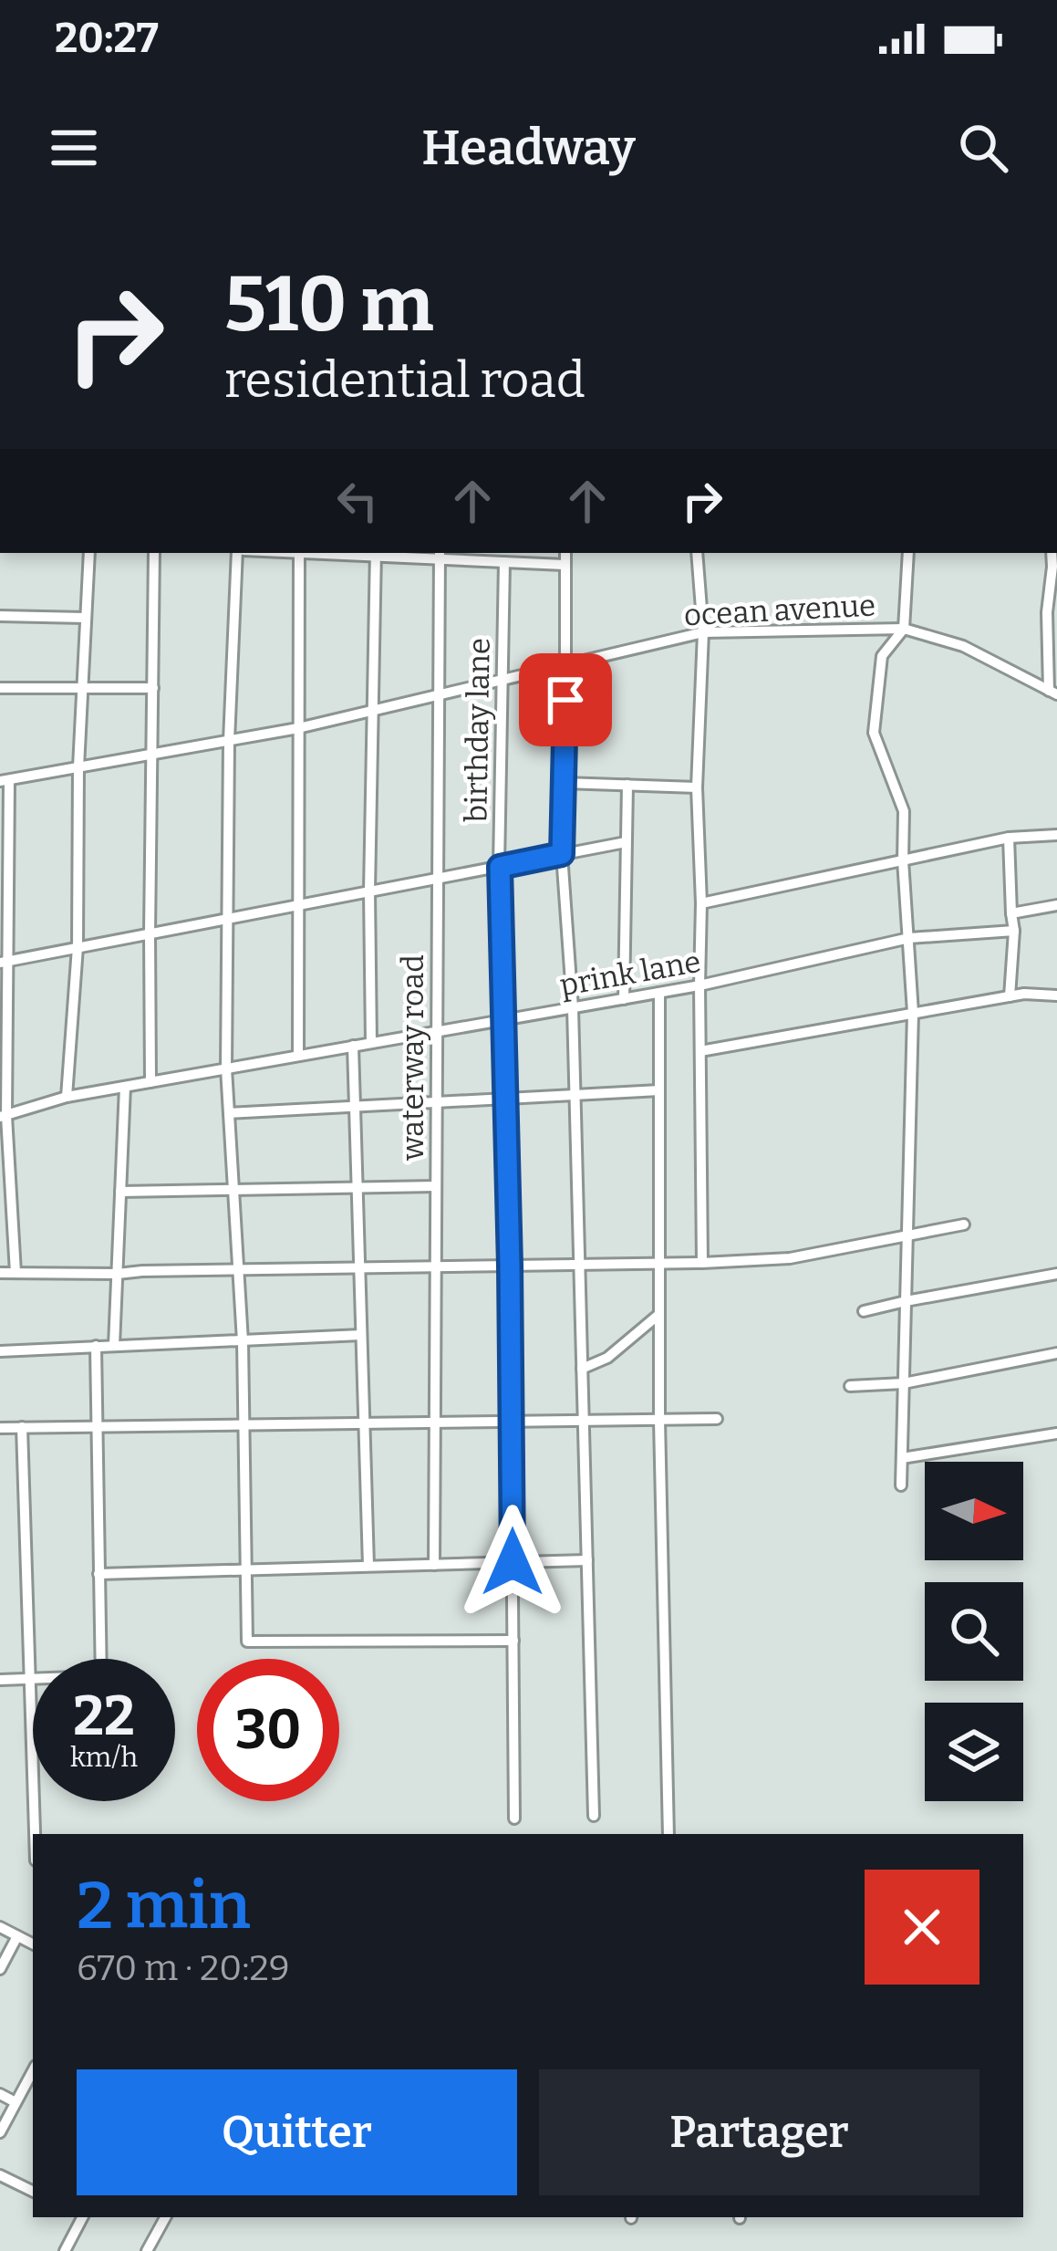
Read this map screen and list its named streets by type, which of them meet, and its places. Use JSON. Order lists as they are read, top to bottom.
{
  "streets": {
    "street": [
      "ocean avenue",
      "birthday lane",
      "prink lane",
      "waterway road"
    ]
  },
  "crossings": [
    ["ocean avenue", "birthday lane"],
    ["ocean avenue", "prink lane"],
    ["ocean avenue", "waterway road"],
    ["birthday lane", "prink lane"],
    ["prink lane", "waterway road"]
  ],
  "north": "right",
  "page": {
    "status": "20:27",
    "header": "Headway",
    "turn": ["510 m", "residential road"],
    "speed": "22 km/h",
    "limit": "30",
    "heading": ["2 min", "670 m · 20:29"],
    "buttons": ["Quitter", "Partager"]
  }
}
